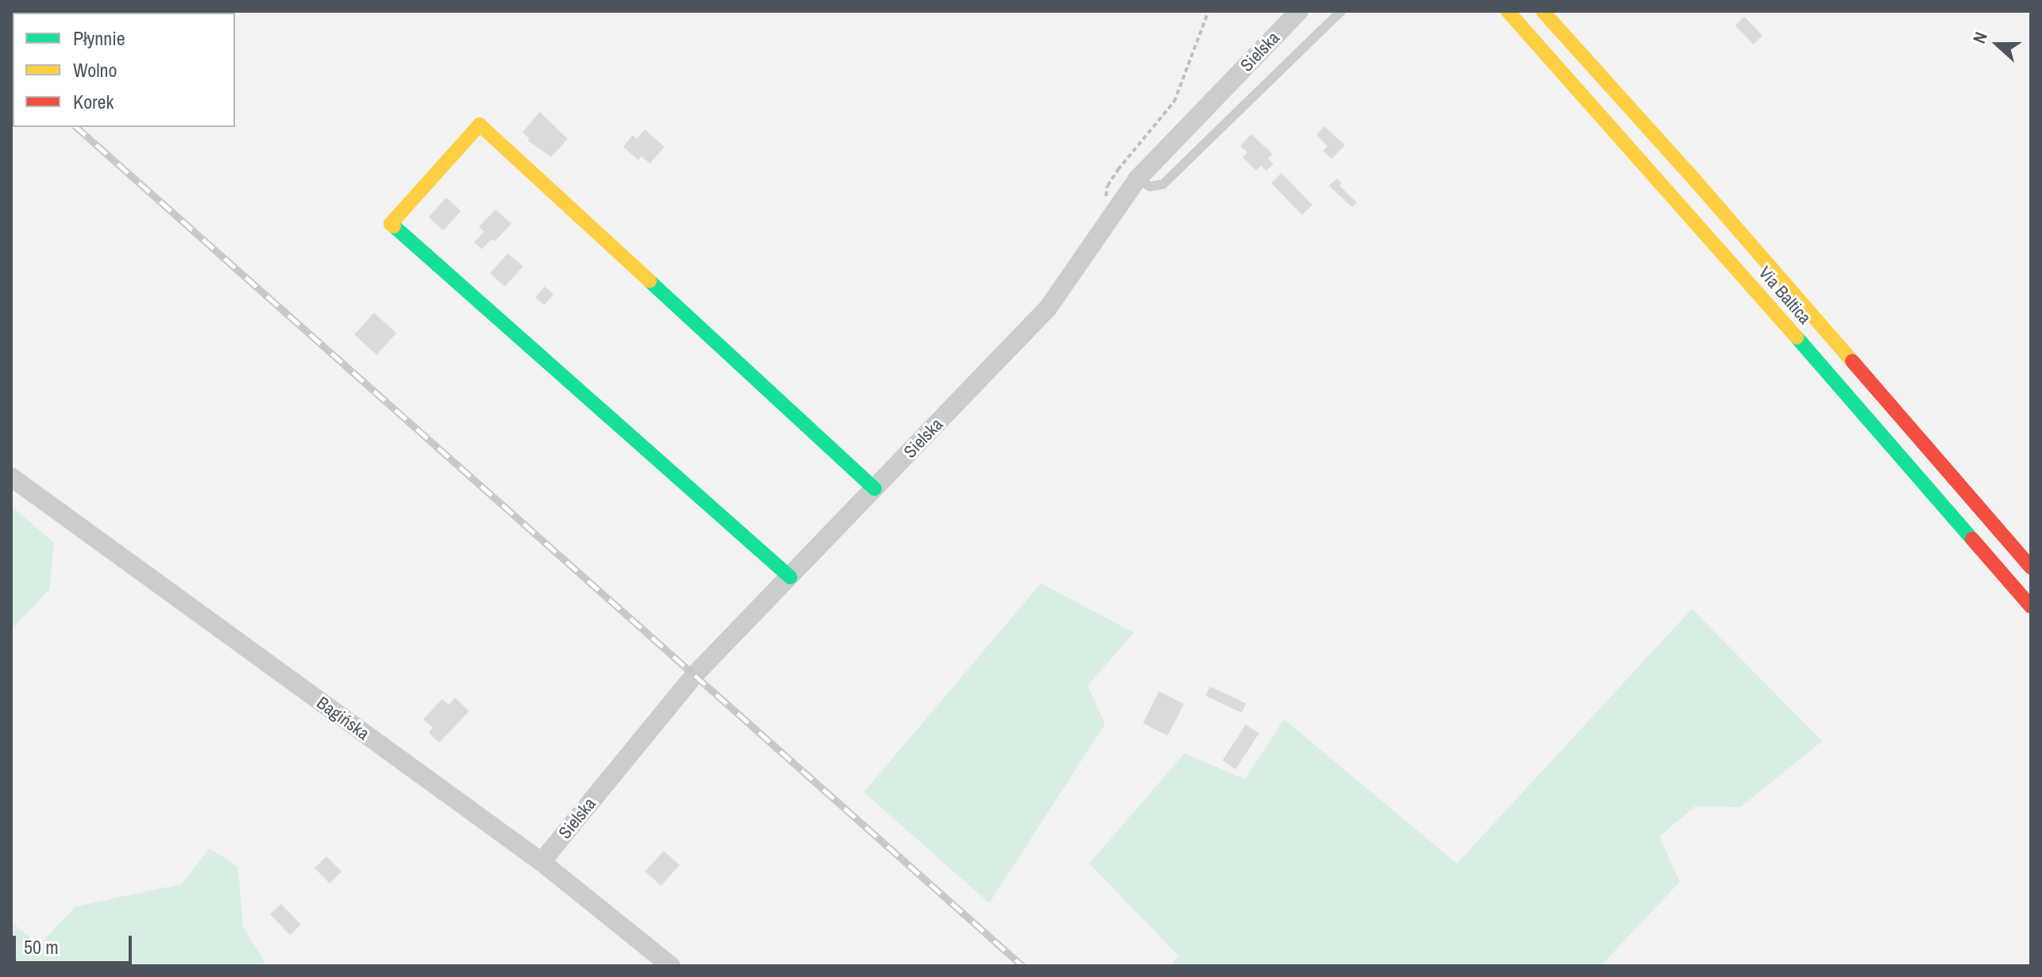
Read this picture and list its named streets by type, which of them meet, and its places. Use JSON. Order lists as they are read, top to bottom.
{
  "streets": {
    "main road": ["Via Baltica"],
    "street": ["Sielska", "Bagińska"]
  },
  "crossings": [
    ["Sielska", "Bagińska"]
  ],
  "legend": ["Płynnie", "Wolno", "Korek"],
  "scale_bar": "50 m",
  "north": "left"
}
